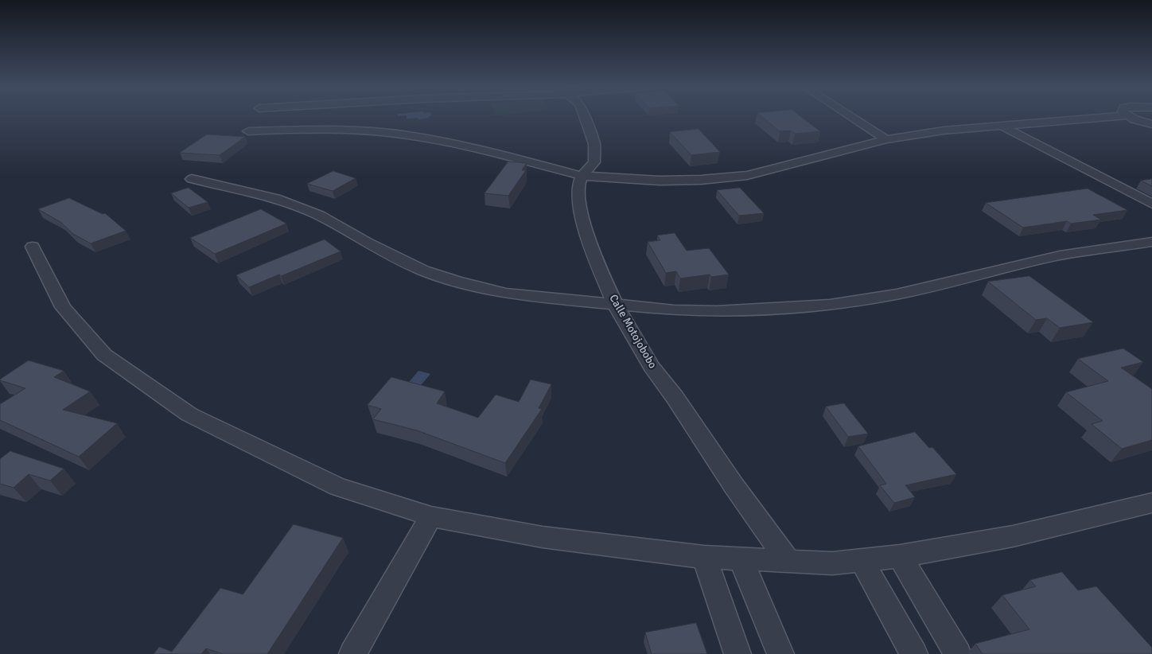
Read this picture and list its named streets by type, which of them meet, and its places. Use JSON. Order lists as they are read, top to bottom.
{
  "streets": {
    "street": ["Calle Motojobobo"]
  }
}
